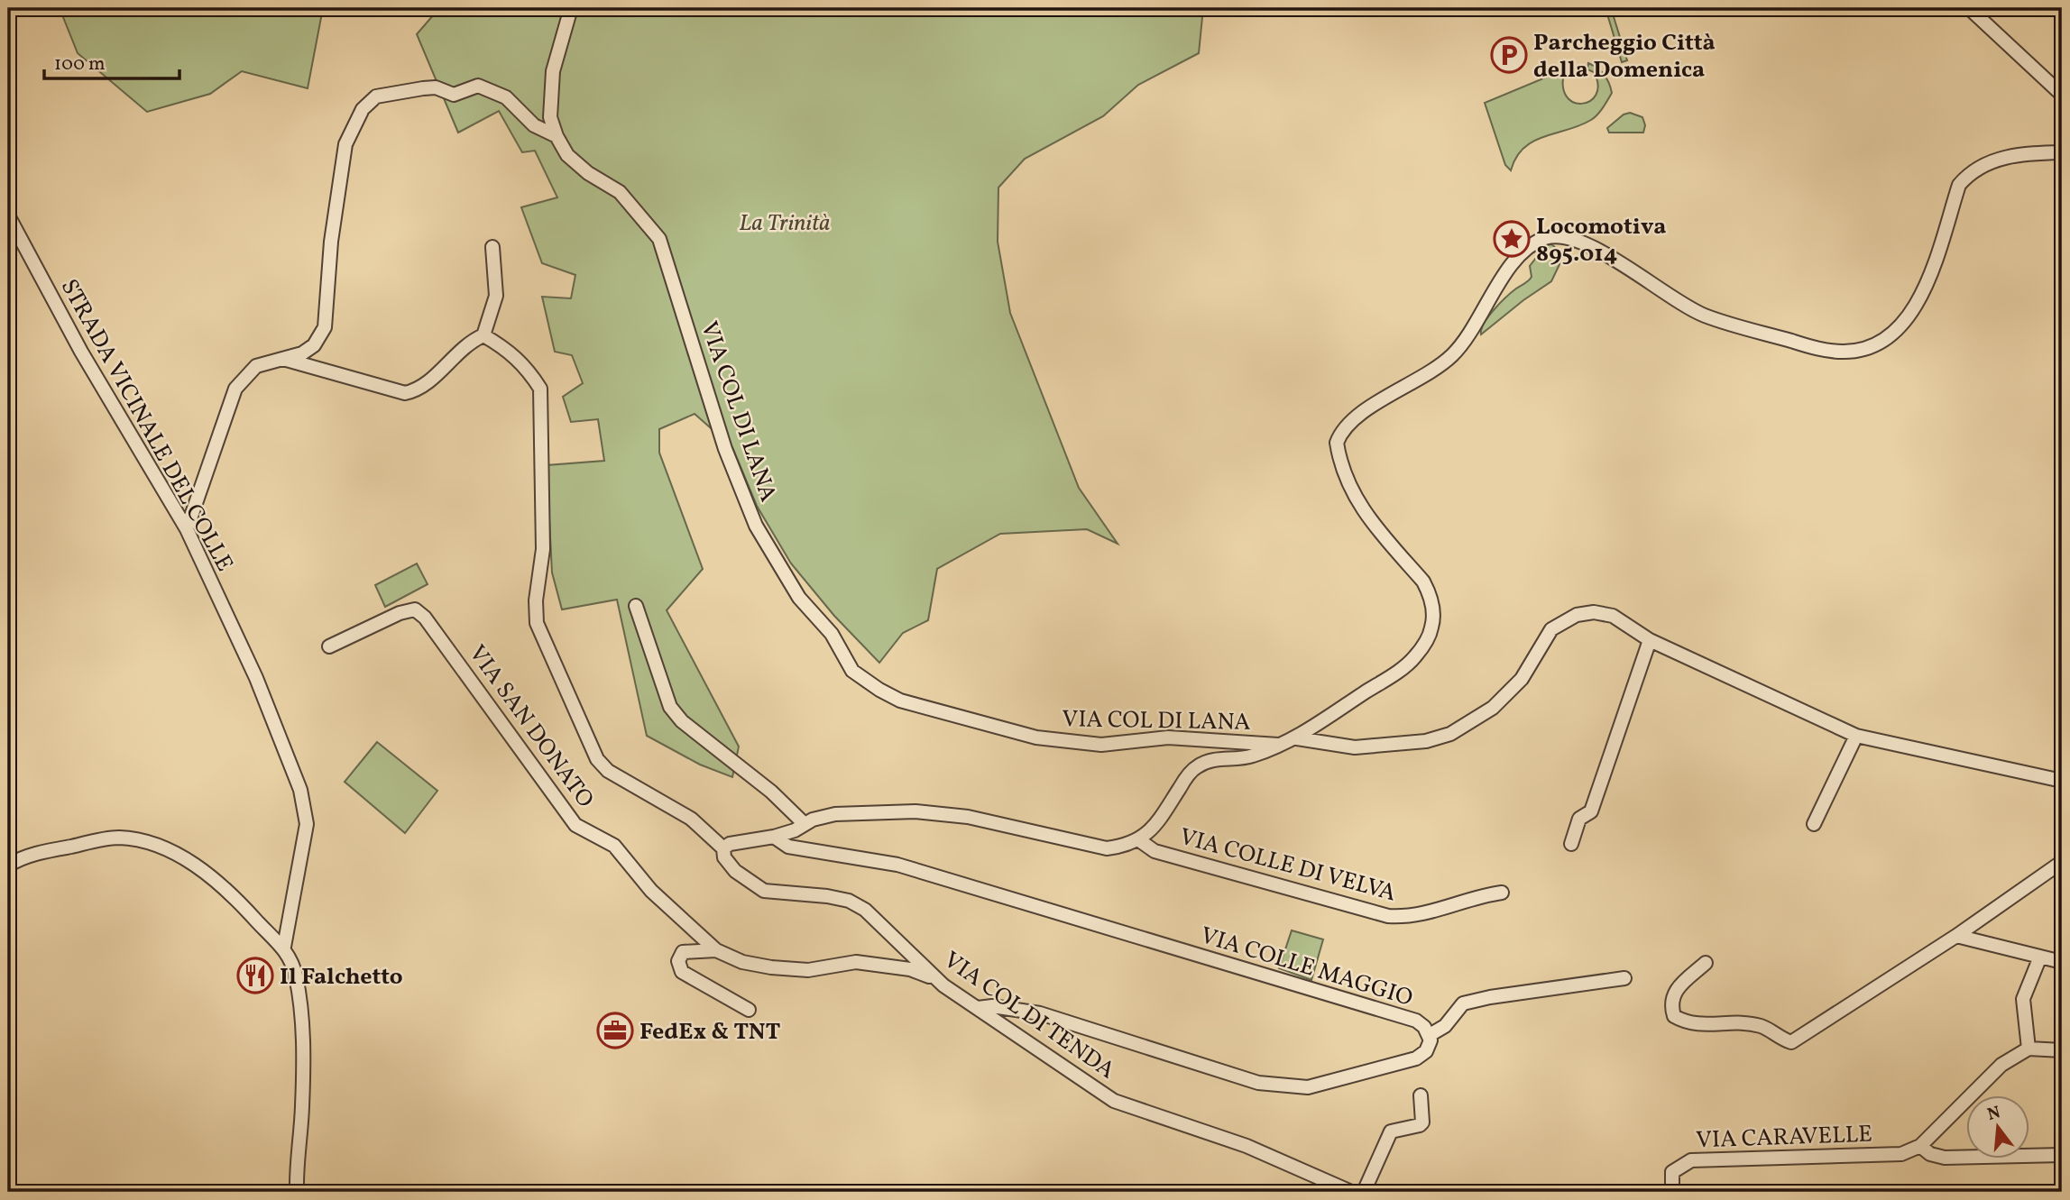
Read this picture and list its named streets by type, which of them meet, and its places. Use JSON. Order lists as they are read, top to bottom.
{
  "streets": {
    "street": [
      "VIA COL DI LANA",
      "STRADA VICINALE DEL COLLE",
      "VIA SAN DONATO",
      "VIA COLLE DI VELVA",
      "VIA COLLE MAGGIO",
      "VIA COL DI TENDA",
      "VIA CARAVELLE"
    ]
  },
  "crossings": [
    ["VIA SAN DONATO", "VIA COL DI TENDA"],
    ["VIA COLLE MAGGIO", "VIA COL DI TENDA"]
  ],
  "parks": ["La Trinità"],
  "places": {
    "parking": ["Parcheggio Città della Domenica"],
    "place": ["Locomotiva 895.014"],
    "restaurant": ["Il Falchetto"],
    "office": ["FedEx & TNT"]
  },
  "scale_bar": "100 m",
  "north": "top"
}
